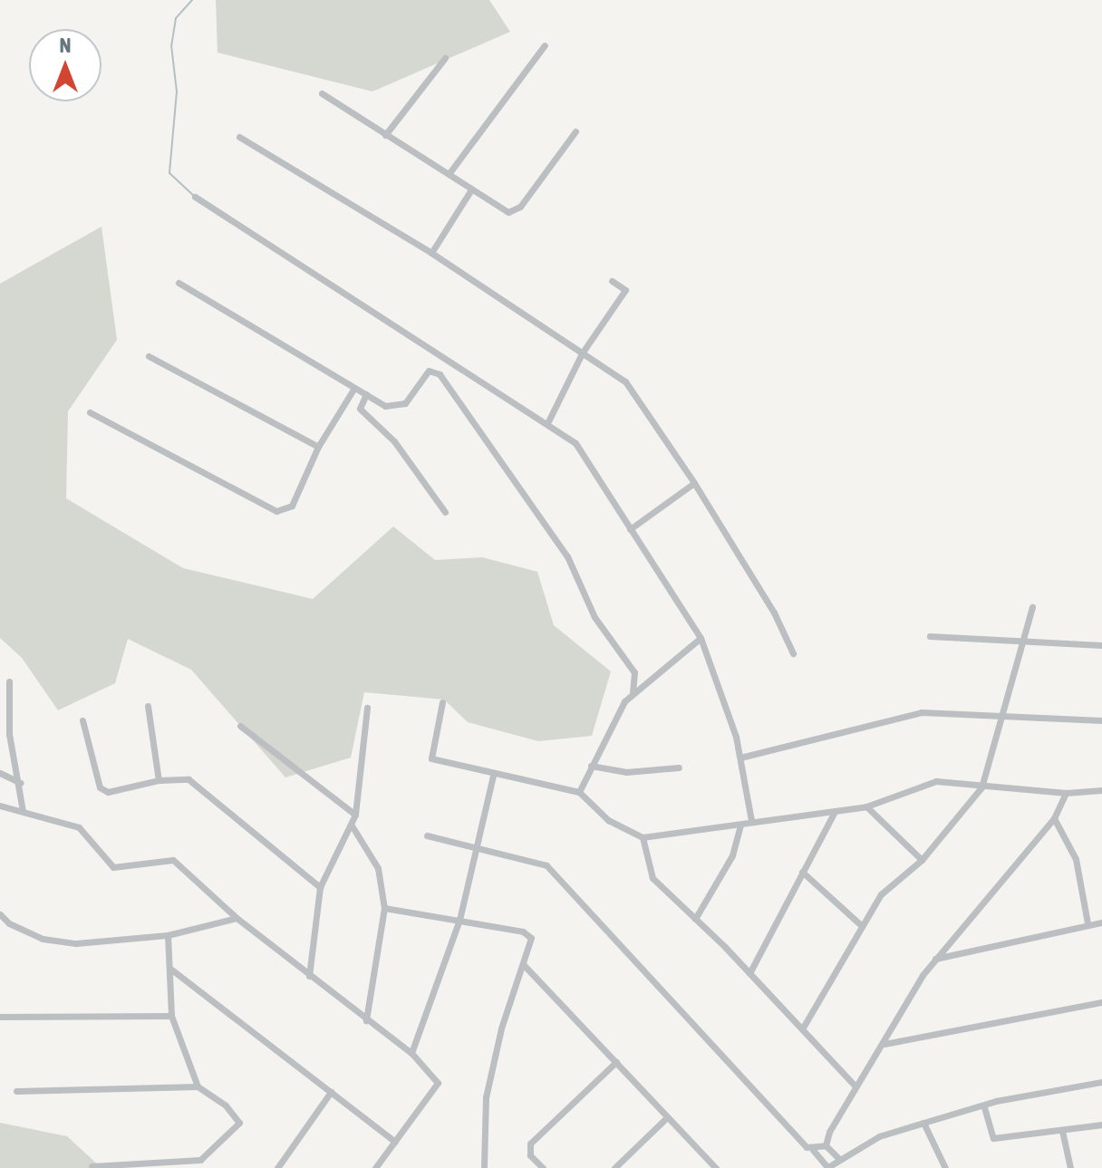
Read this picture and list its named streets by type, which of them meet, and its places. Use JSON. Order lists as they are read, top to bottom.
{
  "north": "top"
}
